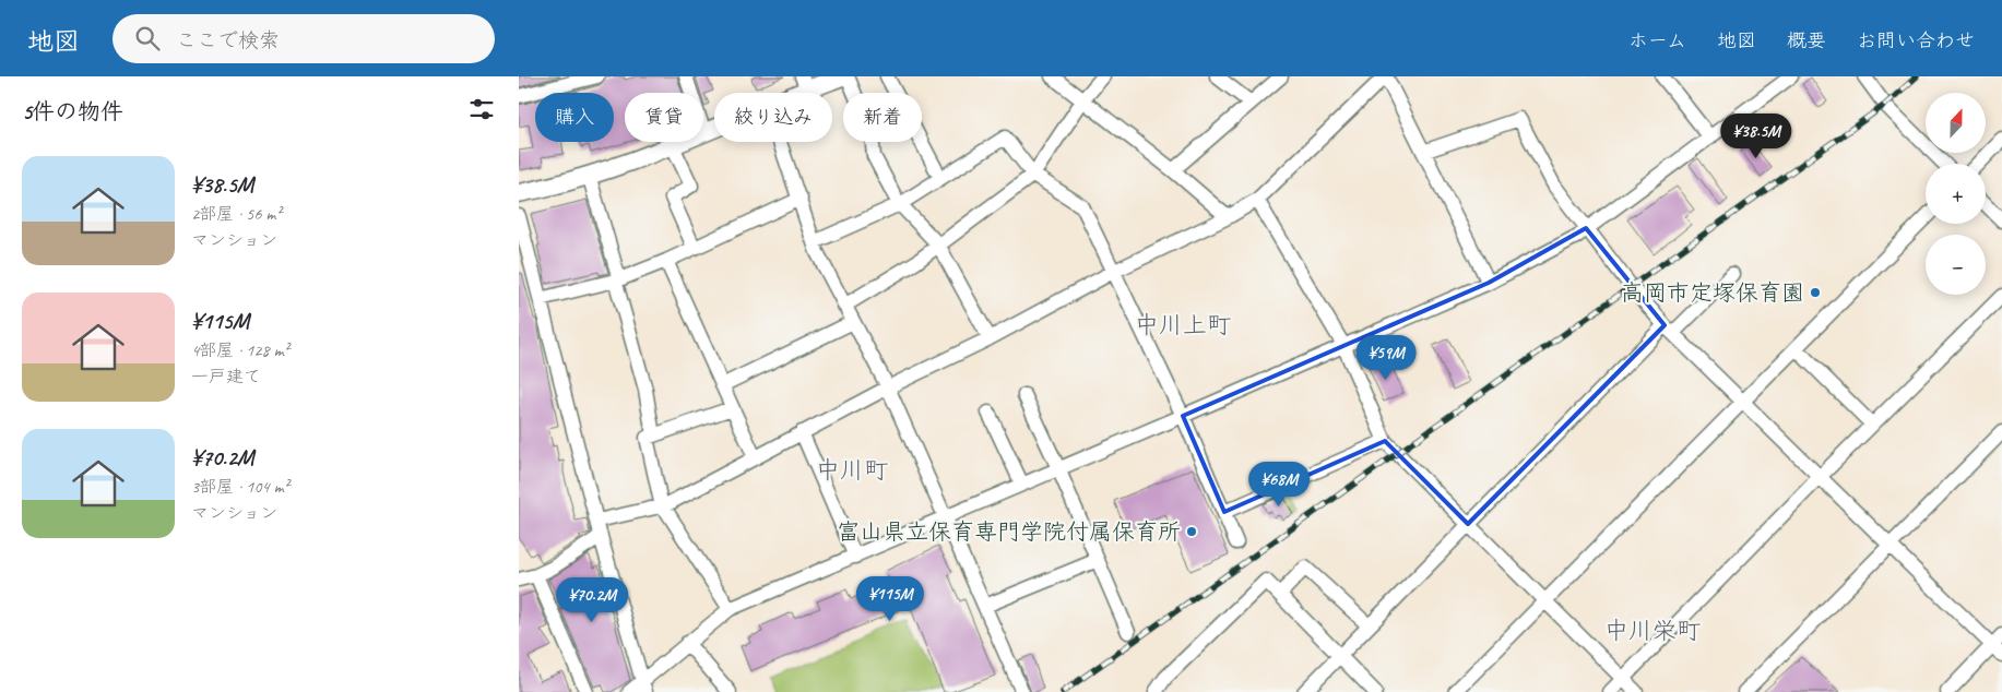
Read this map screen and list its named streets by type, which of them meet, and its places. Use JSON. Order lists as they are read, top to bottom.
{
  "districts": ["中川上町", "中川町", "中川栄町"],
  "places": ["高岡市定塚保育園", "富山県立保育専門学院付属保育所"],
  "north": "top",
  "page": {
    "header": "地図",
    "search": "ここで検索",
    "nav": [
      "ホーム",
      "地図",
      "概要",
      "お問い合わせ"
    ],
    "heading": "5件の物件",
    "map_buttons": ["+", "−"],
    "chip": [
      "購入",
      "賃貸",
      "絞り込み",
      "新着"
    ],
    "price": [
      "¥38.5M",
      "¥59M",
      "¥68M",
      "¥115M",
      "¥70.2M"
    ],
    "list": [
      {
        "name": "¥38.5M",
        "note": "2部屋 · 56 m² · マンション"
      },
      {
        "name": "¥115M",
        "note": "4部屋 · 128 m² · 一戸建て"
      },
      {
        "name": "¥70.2M",
        "note": "3部屋 · 104 m² · マンション"
      }
    ]
  }
}
